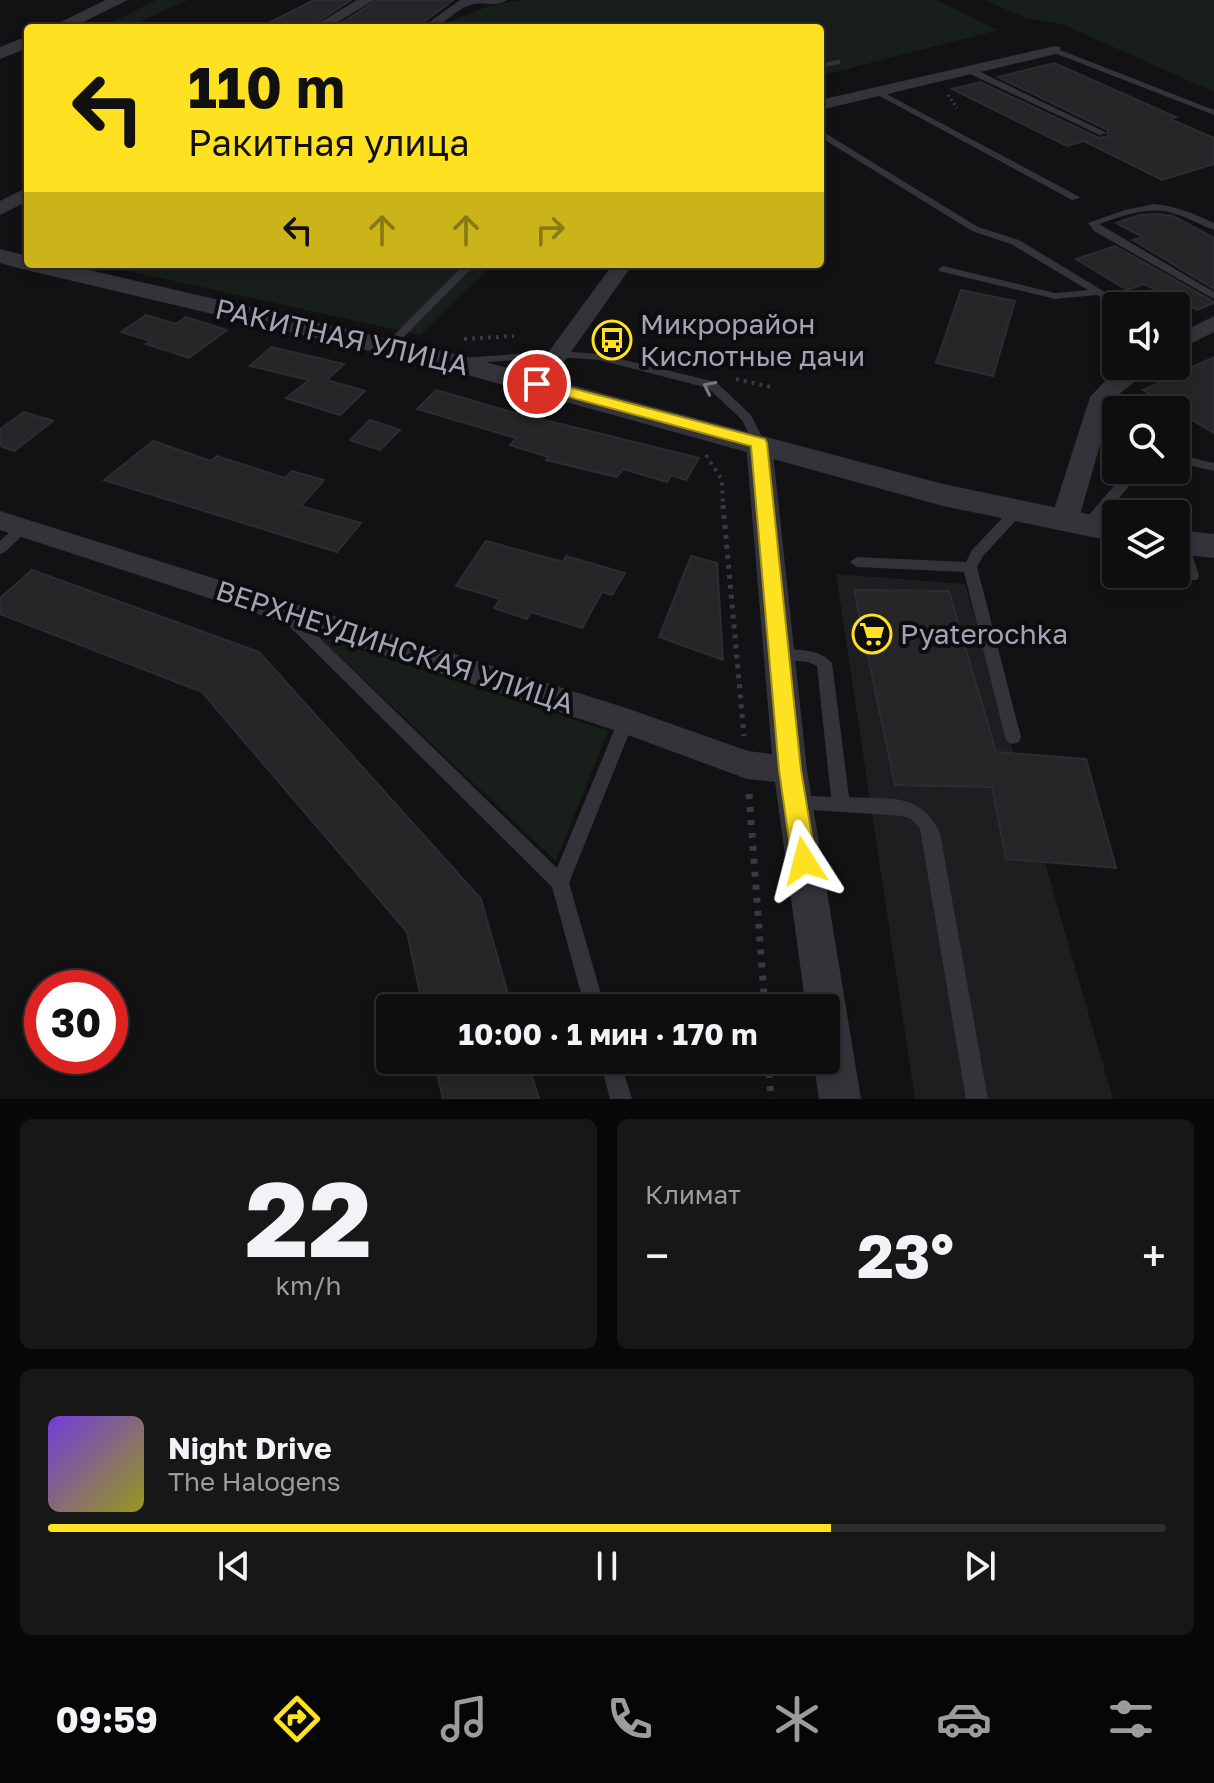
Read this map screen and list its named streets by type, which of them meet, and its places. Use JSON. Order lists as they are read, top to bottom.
{
  "streets": {
    "street": ["РАКИТНАЯ УЛИЦА", "ВЕРХНЕУДИНСКАЯ УЛИЦА"]
  },
  "places": {
    "bus stop": ["Микрорайон Кислотные дачи"],
    "supermarket": ["Pyaterochka"]
  },
  "page": {
    "turn": ["110 m", "Ракитная улица"],
    "limit": "30",
    "trip": "10:00 · 1 мин · 170 m",
    "tile": [
      ["22", "km/h"],
      "Климат"
    ],
    "heat": ["−", "23°", "+"],
    "song": ["Night Drive", "The Halogens"],
    "tabs": "09:59"
  }
}
